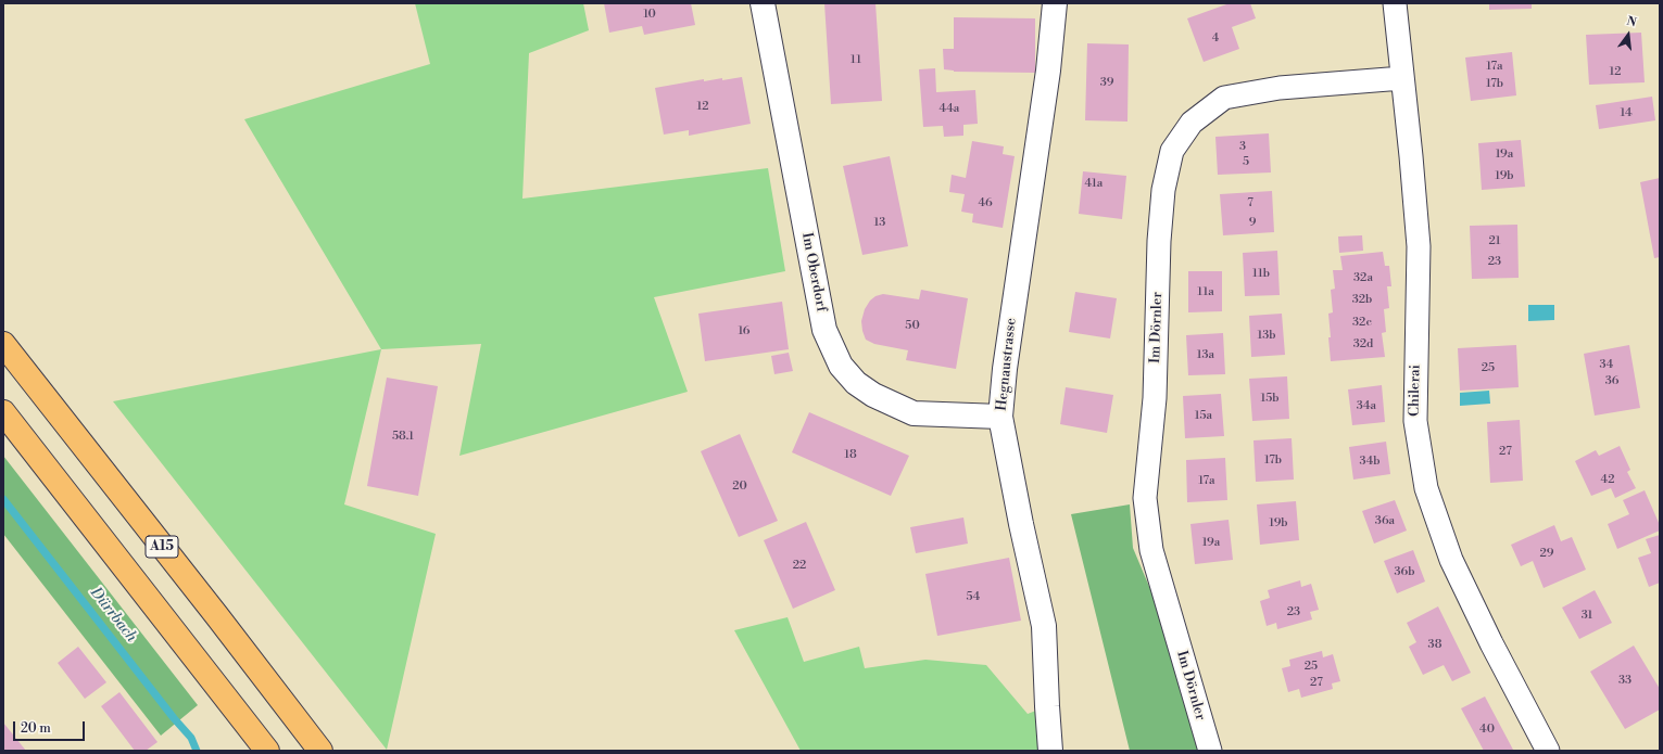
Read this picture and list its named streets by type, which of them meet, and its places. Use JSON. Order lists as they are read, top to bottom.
{
  "streets": {
    "highway": ["A15"],
    "street": [
      "Im Oberdorf",
      "Im Dörnler",
      "Hegnaustrasse",
      "Chilerai"
    ]
  },
  "crossings": [
    ["Im Oberdorf", "Hegnaustrasse"],
    ["Im Dörnler", "Chilerai"]
  ],
  "water": ["Dürrbach"],
  "house_numbers": [
    "10",
    "4",
    "11",
    "17a",
    "12",
    "39",
    "17b",
    "12",
    "44a",
    "14",
    "3",
    "19a",
    "5",
    "19b",
    "41a",
    "46",
    "7",
    "13",
    "9",
    "21",
    "23",
    "11b",
    "32a",
    "11a",
    "32b",
    "32c",
    "50",
    "16",
    "13b",
    "32d",
    "13a",
    "34",
    "25",
    "36",
    "15b",
    "34a",
    "15a",
    "58.1",
    "27",
    "18",
    "17b",
    "34b",
    "42",
    "17a",
    "20",
    "36a",
    "19b",
    "19a",
    "29",
    "22",
    "36b",
    "54",
    "23",
    "31",
    "38",
    "25",
    "33",
    "27",
    "40"
  ],
  "scale_bar": "20 m",
  "north": "top"
}
